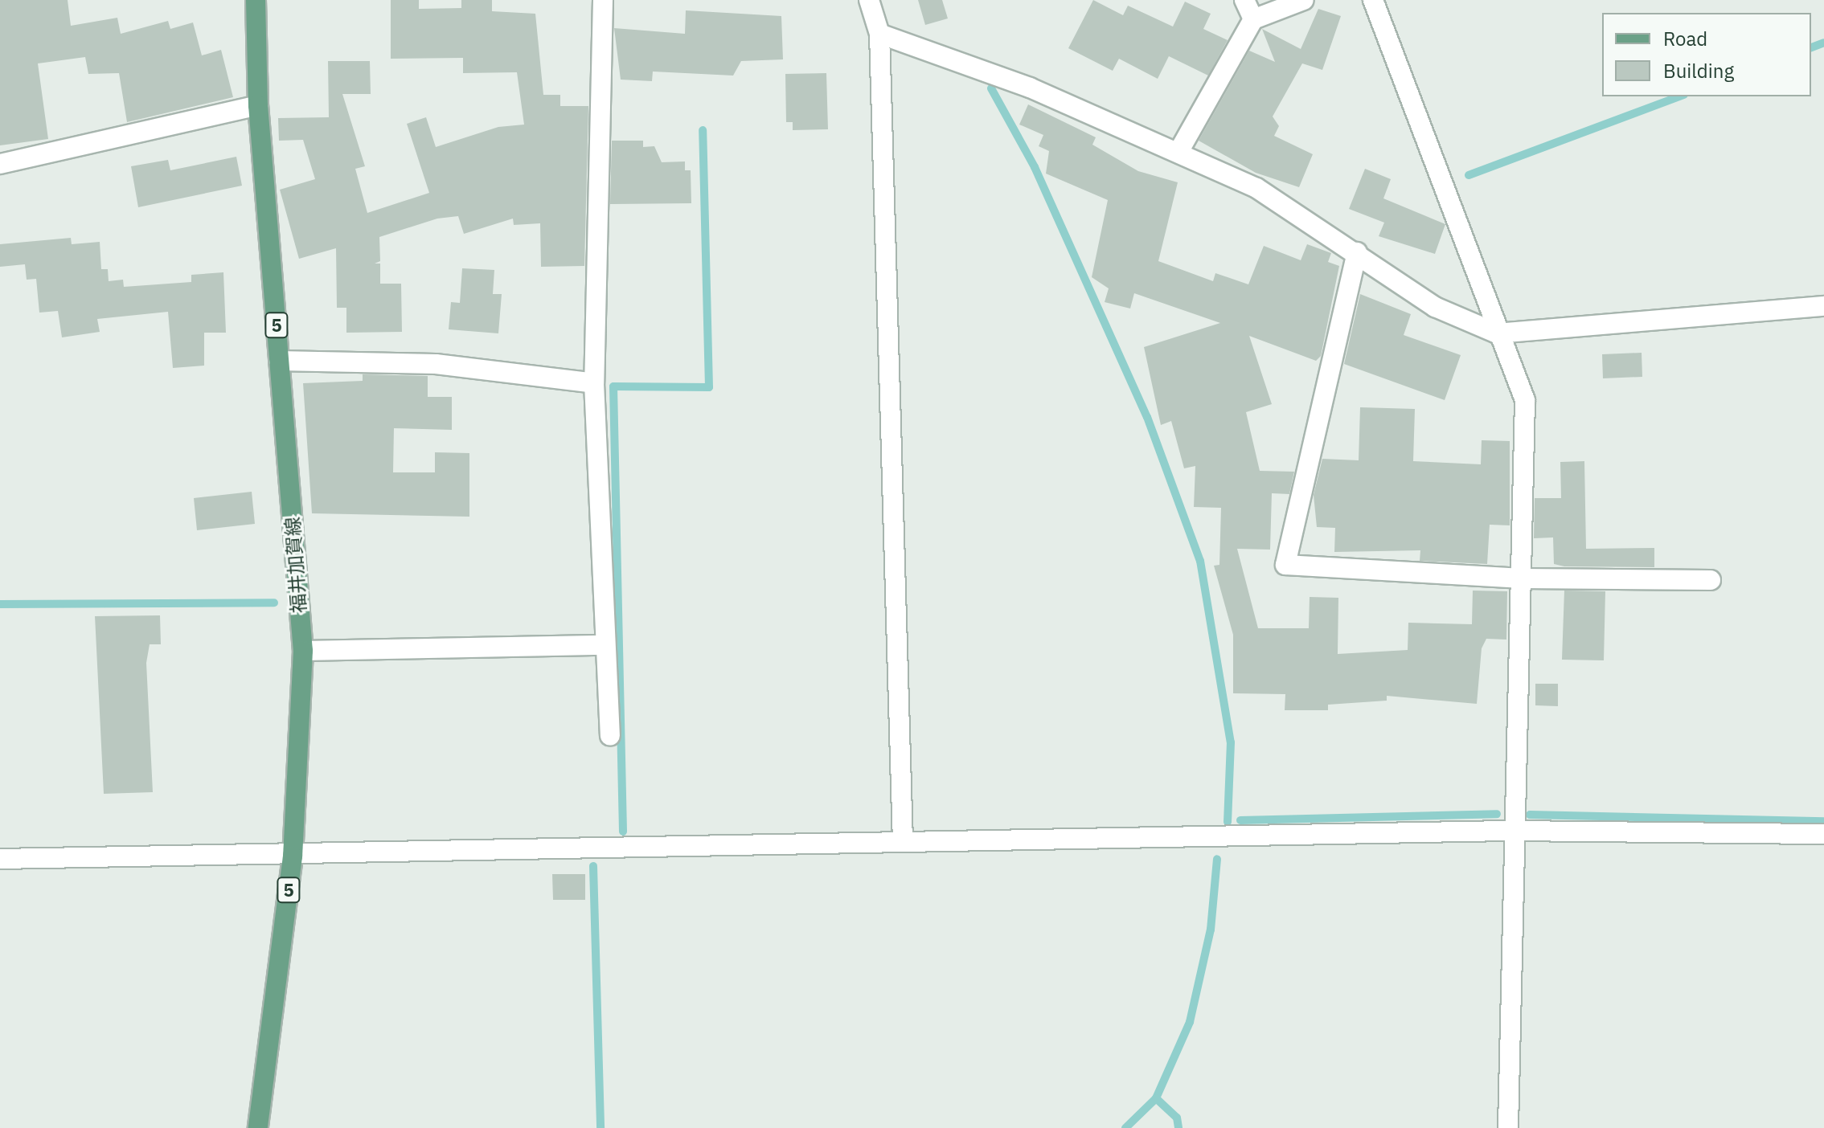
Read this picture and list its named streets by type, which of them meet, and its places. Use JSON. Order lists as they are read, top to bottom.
{
  "streets": {
    "main road": ["5", "福井加賀線"]
  },
  "legend": ["Road", "Building"]
}
